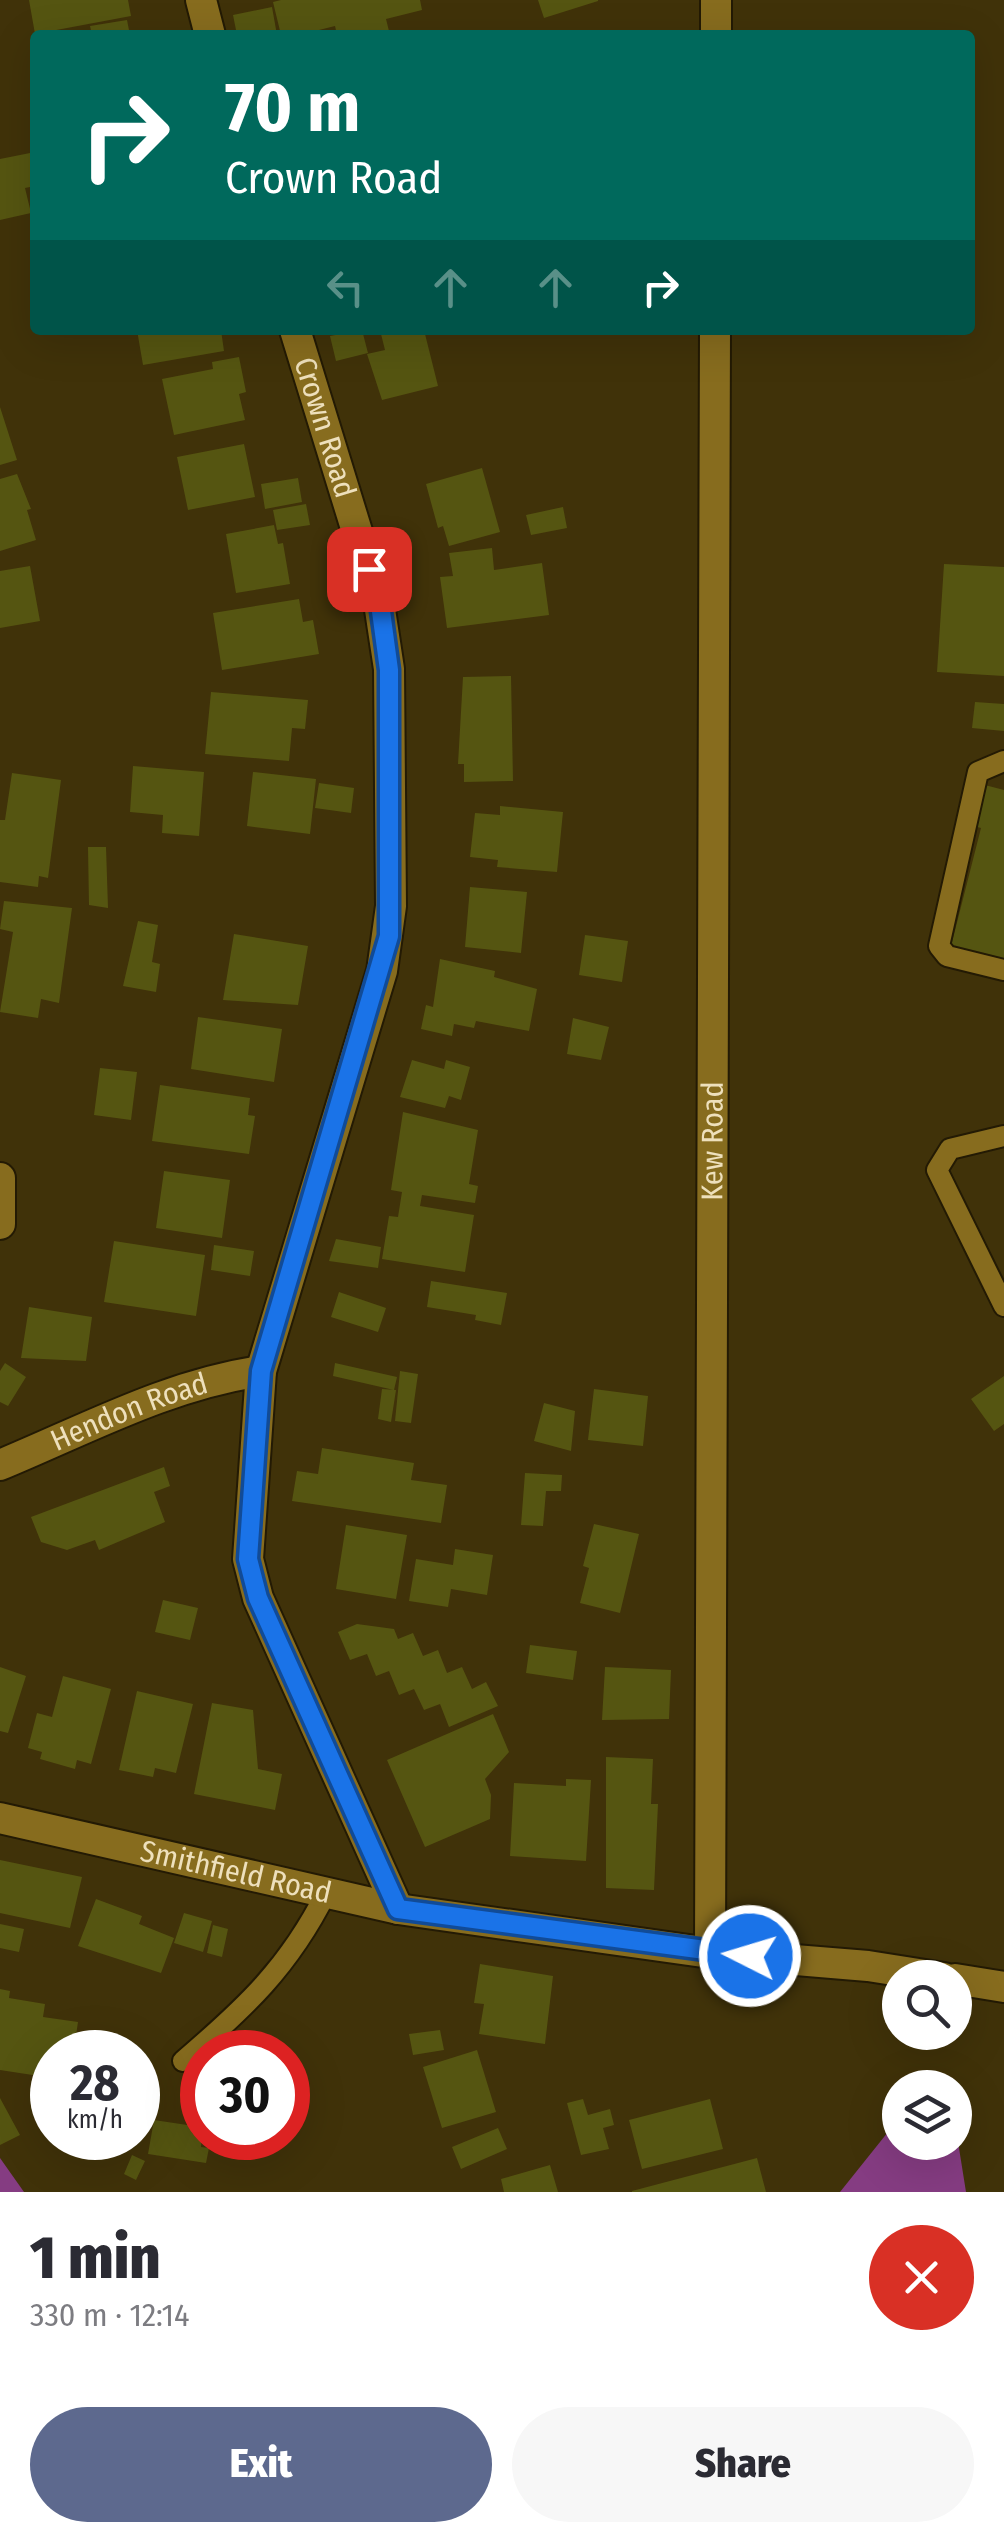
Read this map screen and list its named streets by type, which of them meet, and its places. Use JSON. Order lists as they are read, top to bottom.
{
  "streets": {
    "street": [
      "Crown Road",
      "Kew Road",
      "Hendon Road",
      "Smithfield Road"
    ]
  },
  "crossings": [
    ["Crown Road", "Hendon Road"],
    ["Crown Road", "Smithfield Road"],
    ["Kew Road", "Smithfield Road"]
  ],
  "page": {
    "turn": ["70 m", "Crown Road"],
    "speed": "28 km/h",
    "limit": "30",
    "heading": ["1 min", "330 m · 12:14"],
    "buttons": ["Exit", "Share"]
  }
}
